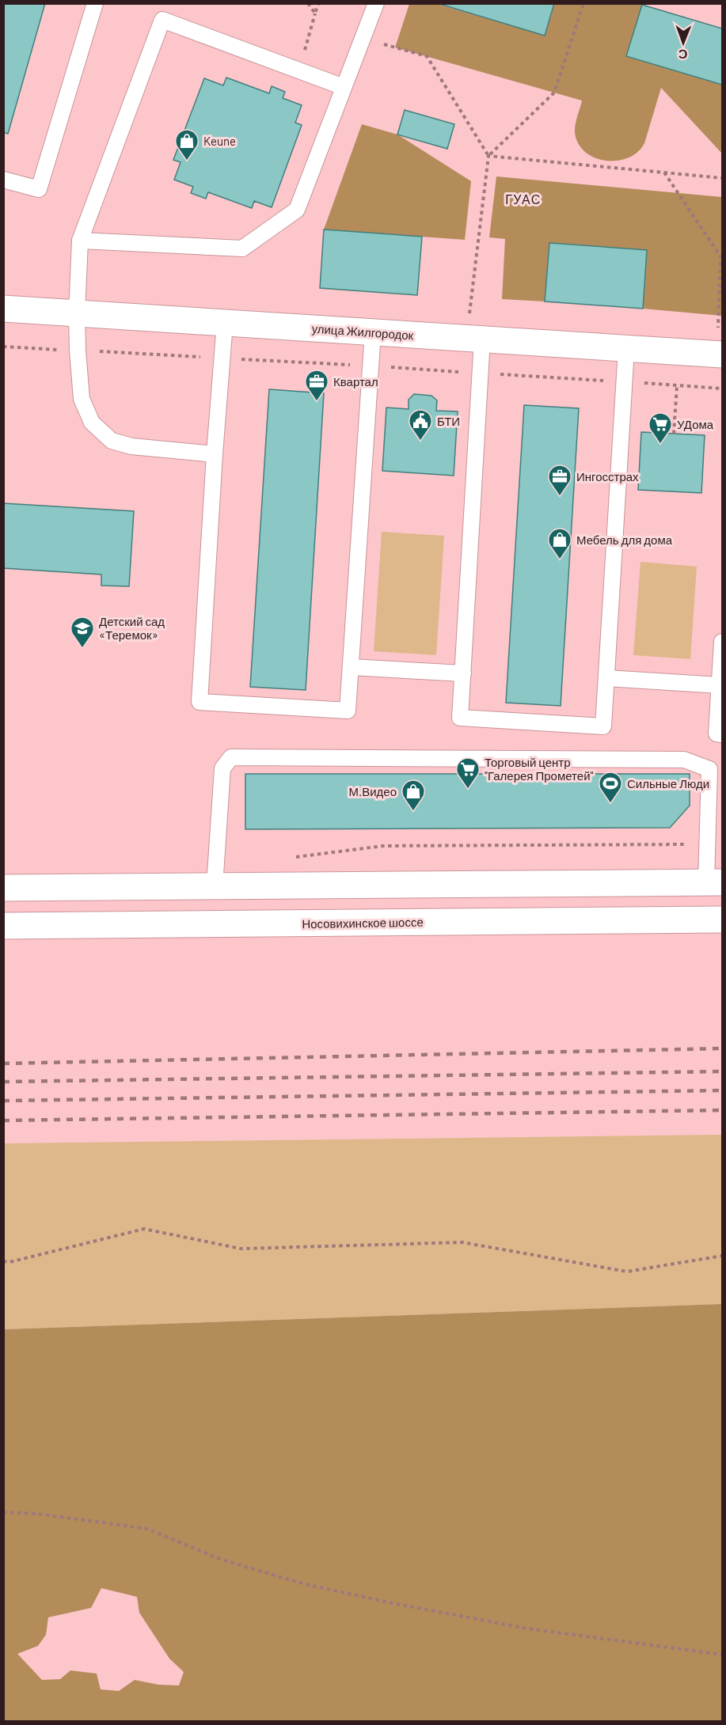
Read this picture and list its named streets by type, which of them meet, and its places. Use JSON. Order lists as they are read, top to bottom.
{
  "streets": {
    "main road": ["улица Жилгородок", "Носовихинское шоссе"]
  },
  "districts": ["ГУАС"],
  "places": {
    "shop": ["Keune", "Мебель для дома", "М.Видео"],
    "office": ["Квартал", "Ингосстрах"],
    "public building": ["БТИ"],
    "supermarket": ["УДома", "Торговый центр \"Галерея Прометей\""],
    "school or university": ["Детский сад «Теремок»"],
    "sports": ["Сильные Люди"]
  },
  "north": "bottom"
}
